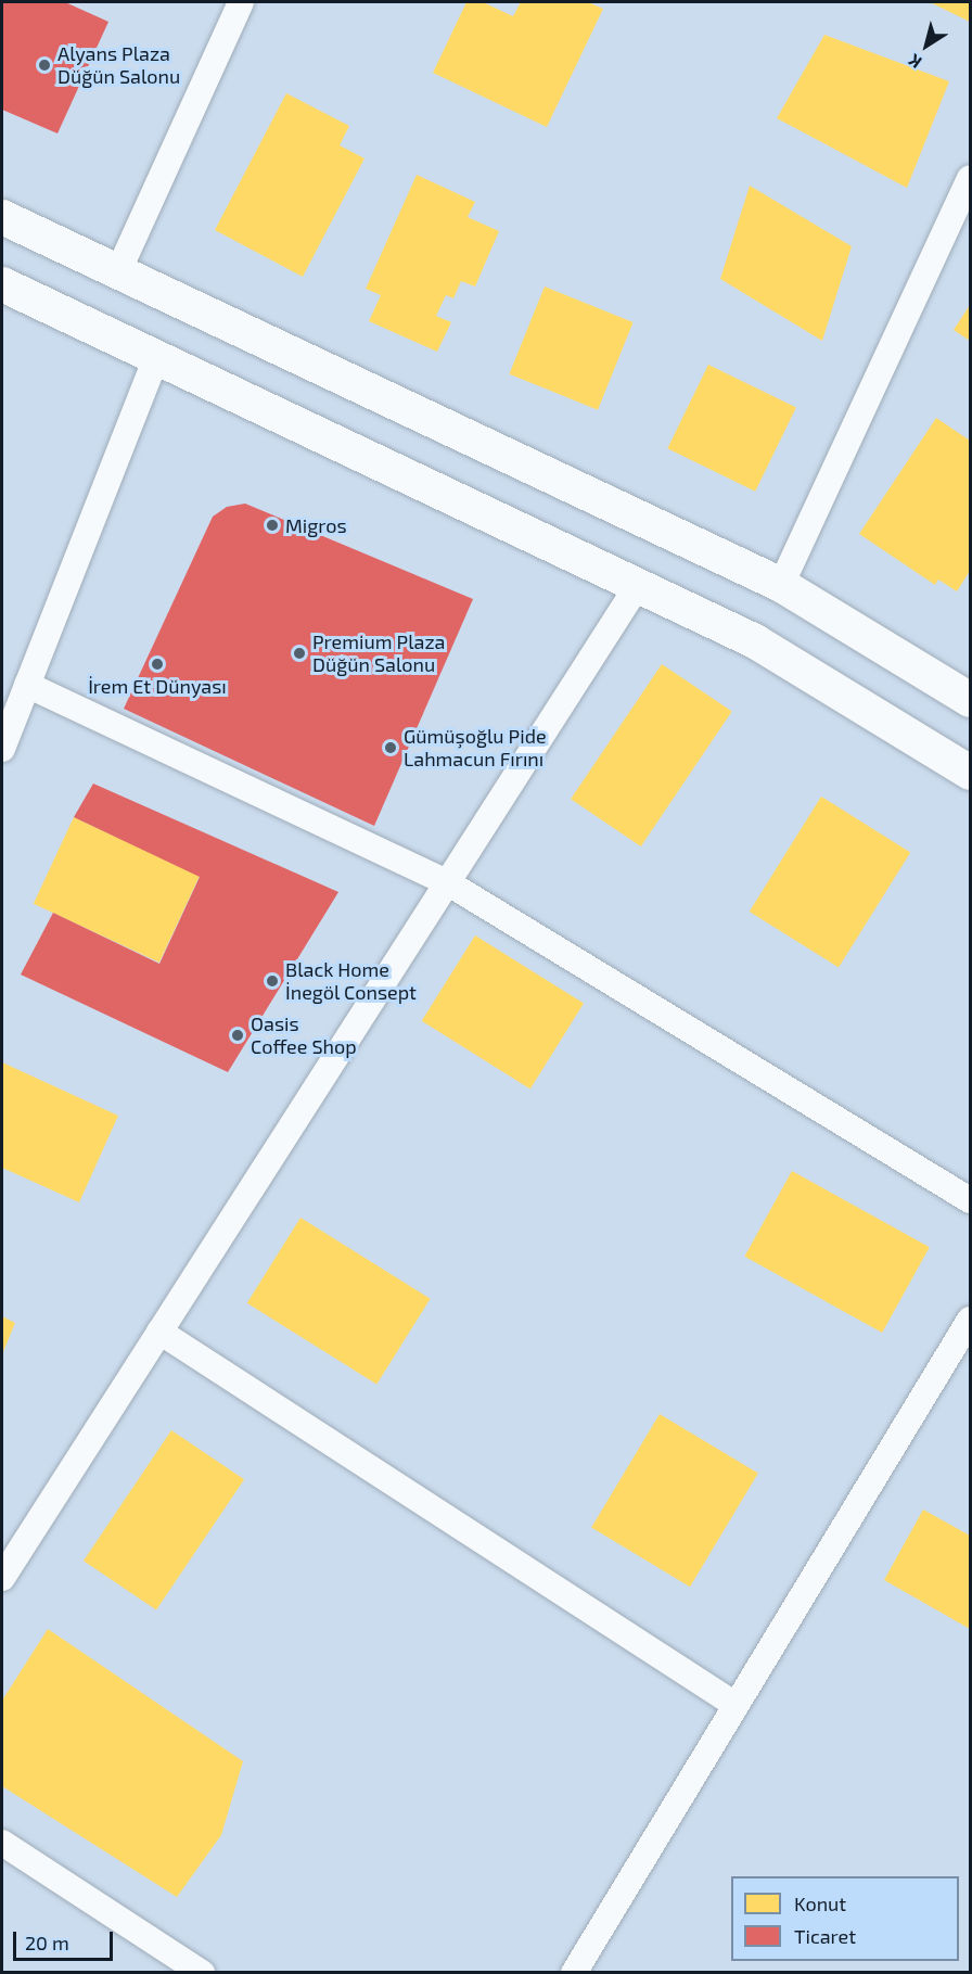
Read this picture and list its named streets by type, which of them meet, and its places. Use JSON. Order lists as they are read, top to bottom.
{
  "places": [
    "Alyans Plaza Düğün Salonu",
    "Migros",
    "Premium Plaza Düğün Salonu",
    "İrem Et Dünyası",
    "Gümüşoğlu Pide Lahmacun Fırını",
    "Black Home İnegöl Consept",
    "Oasis Coffee Shop"
  ],
  "legend": ["Konut", "Ticaret"],
  "scale_bar": "20 m",
  "north": "bottom left"
}
